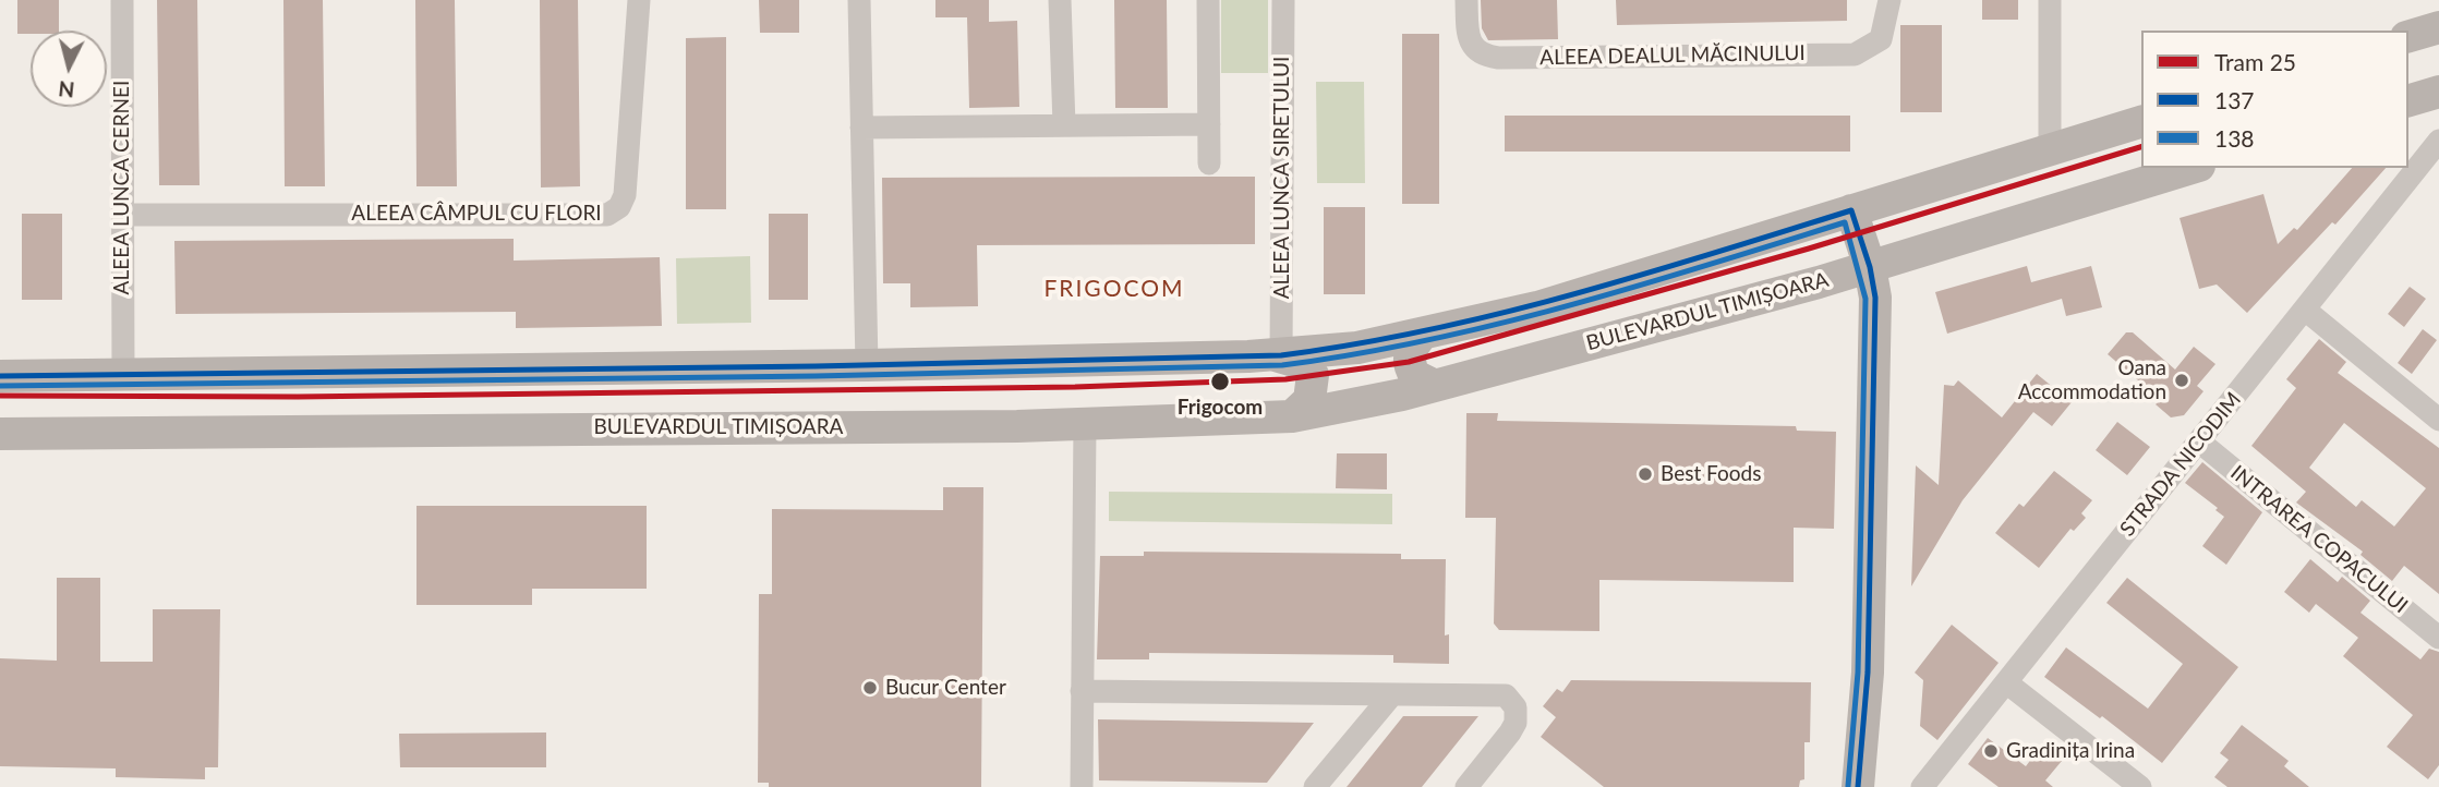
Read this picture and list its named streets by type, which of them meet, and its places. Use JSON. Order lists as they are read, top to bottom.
{
  "streets": {
    "main road": ["BULEVARDUL TIMIȘOARA"],
    "street": [
      "ALEEA DEALUL MĂCINULUI",
      "ALEEA LUNCA SIRETULUI",
      "ALEEA LUNCA CERNEI",
      "ALEEA CÂMPUL CU FLORI",
      "STRADA NICODIM",
      "INTRAREA COPACULUI"
    ]
  },
  "crossings": [
    ["ALEEA LUNCA CERNEI", "ALEEA CÂMPUL CU FLORI"],
    ["STRADA NICODIM", "INTRAREA COPACULUI"]
  ],
  "districts": ["FRIGOCOM"],
  "places": [
    "Oana Accommodation",
    "Frigocom",
    "Best Foods",
    "Bucur Center",
    "Gradinița Irina"
  ],
  "lines": ["tram line 25", "transit line 137", "transit line 138"],
  "legend": ["Tram 25", "137", "138"],
  "north": "bottom"
}
